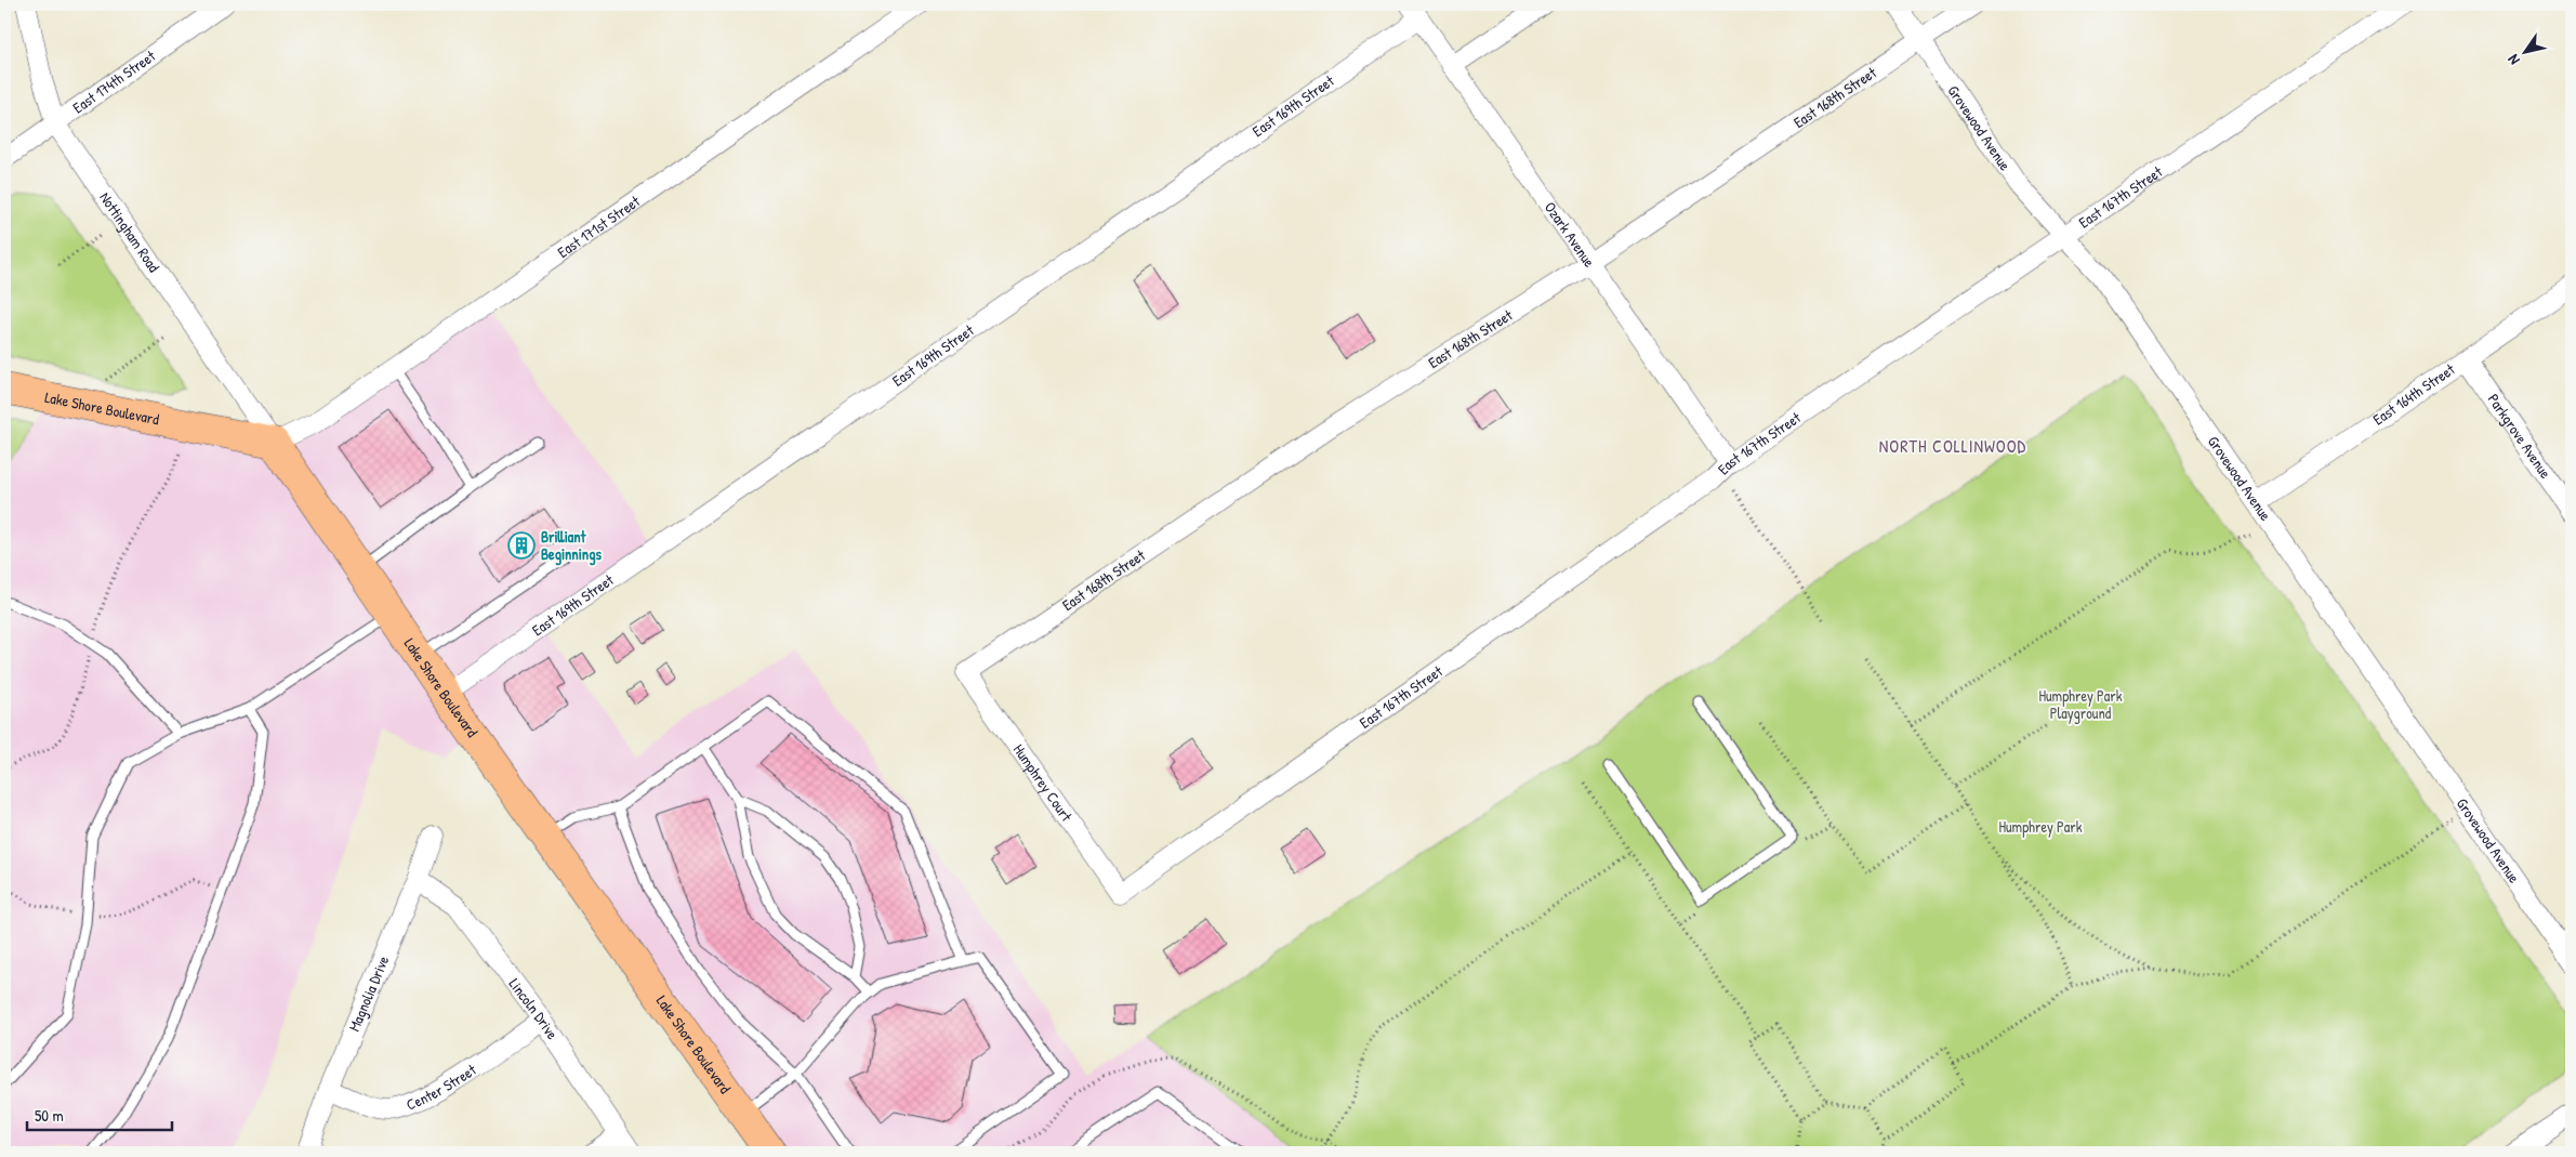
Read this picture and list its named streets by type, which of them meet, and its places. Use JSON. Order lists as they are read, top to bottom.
{
  "streets": {
    "main road": ["Lake Shore Boulevard"],
    "street": [
      "East 174th Street",
      "East 168th Street",
      "East 169th Street",
      "Grovewood Avenue",
      "East 167th Street",
      "East 171st Street",
      "Nottingham Road",
      "Ozark Avenue",
      "East 164th Street",
      "Parkgrove Avenue",
      "Humphrey Court",
      "Magnolia Drive",
      "Lincoln Drive",
      "Center Street"
    ]
  },
  "crossings": [
    ["East 174th Street", "Nottingham Road"],
    ["East 168th Street", "Grovewood Avenue"],
    ["East 168th Street", "Ozark Avenue"],
    ["East 168th Street", "Humphrey Court"],
    ["East 169th Street", "Ozark Avenue"],
    ["East 169th Street", "Lake Shore Boulevard"],
    ["Grovewood Avenue", "East 167th Street"],
    ["Grovewood Avenue", "East 164th Street"],
    ["East 167th Street", "Ozark Avenue"],
    ["East 167th Street", "Humphrey Court"],
    ["East 171st Street", "Nottingham Road"],
    ["East 171st Street", "Lake Shore Boulevard"],
    ["Nottingham Road", "Lake Shore Boulevard"],
    ["East 164th Street", "Parkgrove Avenue"],
    ["Magnolia Drive", "Lincoln Drive"],
    ["Magnolia Drive", "Center Street"],
    ["Lincoln Drive", "Center Street"]
  ],
  "districts": ["NORTH COLLINWOOD"],
  "parks": ["Humphrey Park Playground", "Humphrey Park"],
  "places": {
    "building": ["Brilliant Beginnings"]
  },
  "scale_bar": "50 m",
  "north": "bottom left"
}
